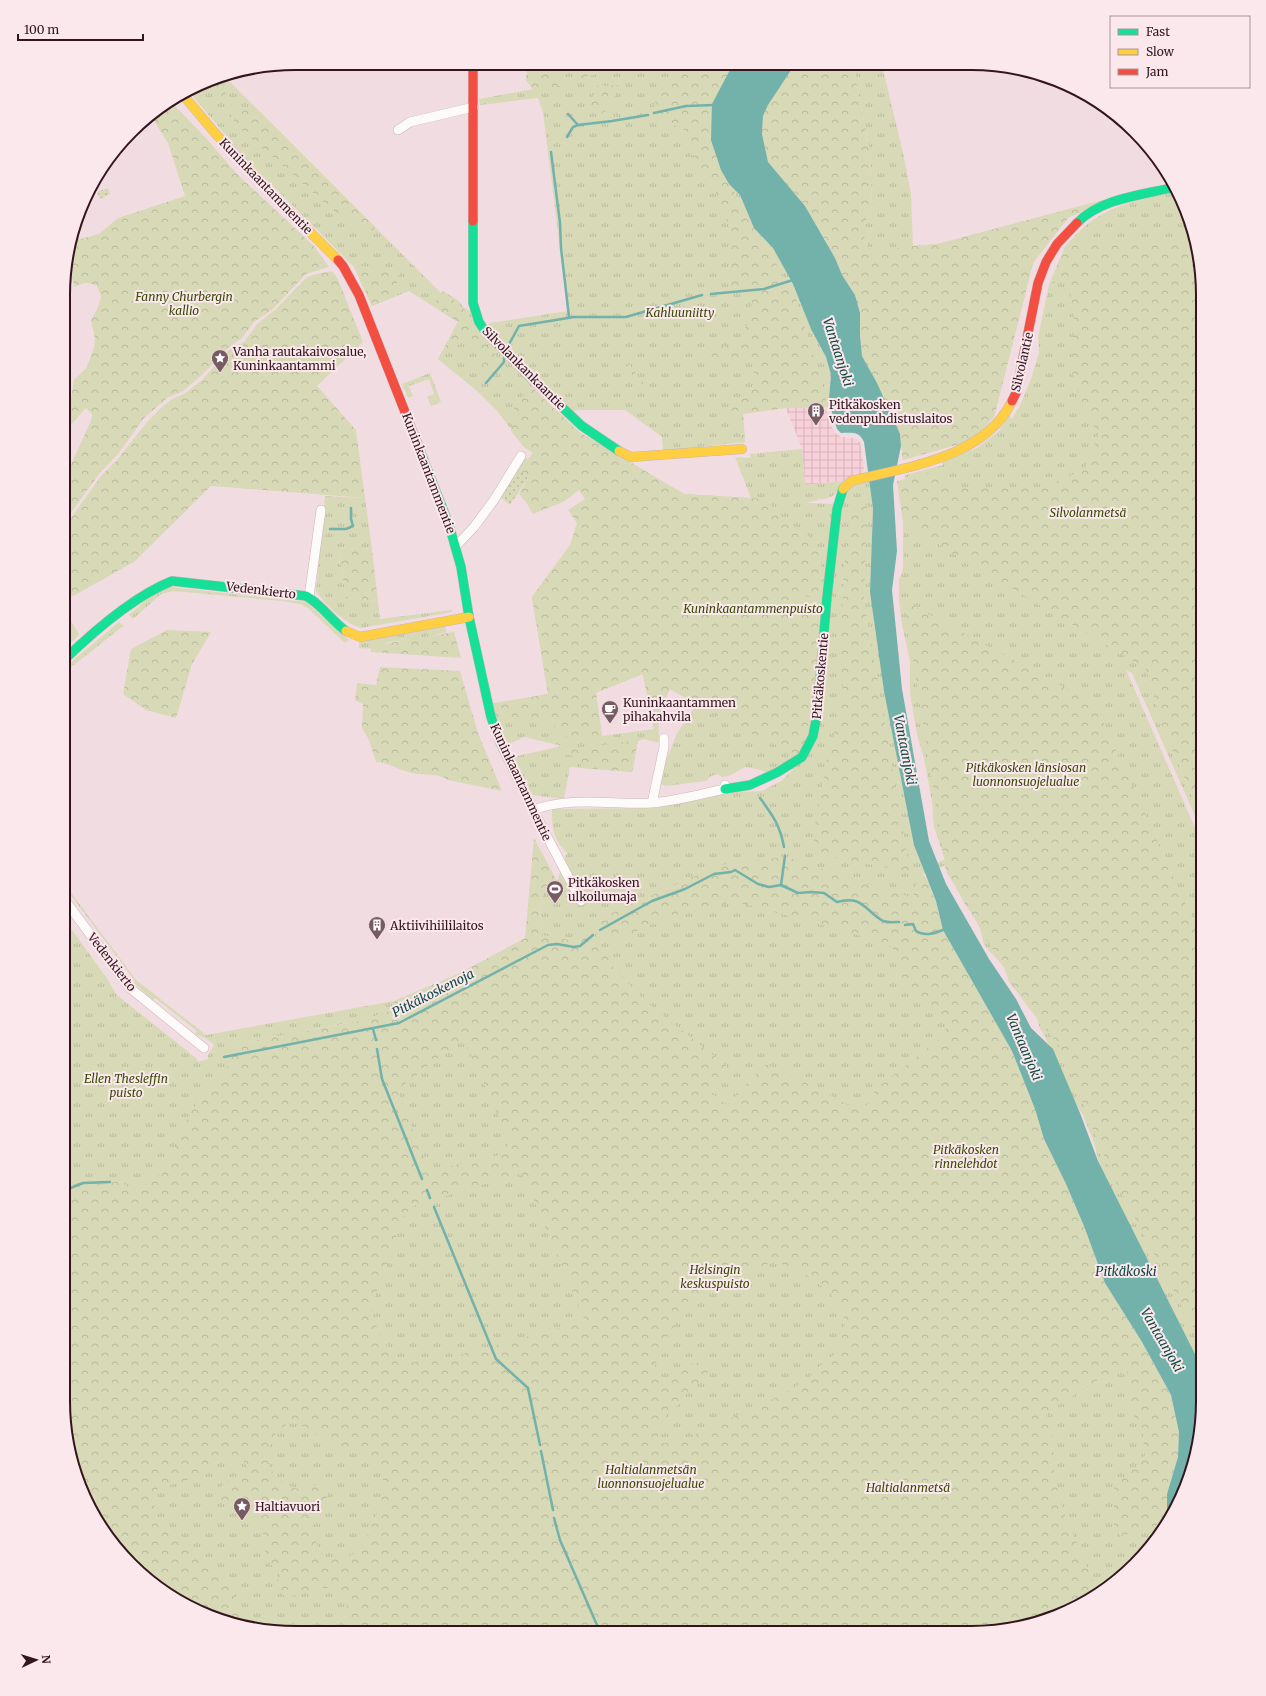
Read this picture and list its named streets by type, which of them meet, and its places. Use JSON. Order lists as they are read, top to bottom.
{
  "streets": {
    "street": [
      "Kuninkaantammentie",
      "Silvolantie",
      "Silvolankankaantie",
      "Vedenkierto",
      "Pitkäkoskentie"
    ]
  },
  "crossings": [
    ["Kuninkaantammentie", "Vedenkierto"],
    ["Kuninkaantammentie", "Pitkäkoskentie"],
    ["Silvolantie", "Pitkäkoskentie"]
  ],
  "water": ["Vantaanjoki", "Pitkäkoskenoja", "Pitkäkoski"],
  "parks": [
    "Fanny Churbergin kallio",
    "Kahluuniitty",
    "Silvolanmetsä",
    "Kuninkaantammenpuisto",
    "Pitkäkosken länsiosan luonnonsuojelualue",
    "Ellen Thesleffin puisto",
    "Pitkäkosken rinnelehdot",
    "Helsingin keskuspuisto",
    "Haltialanmetsän luonnonsuojelualue",
    "Haltialanmetsä"
  ],
  "places": {
    "place": ["Vanha rautakaivosalue, Kuninkaantammi", "Haltiavuori"],
    "building": ["Pitkäkosken vedenpuhdistuslaitos", "Aktiivihiililaitos"],
    "cafe": ["Kuninkaantammen pihakahvila"],
    "sports": ["Pitkäkosken ulkoilumaja"]
  },
  "legend": ["Fast", "Slow", "Jam"],
  "scale_bar": "100 m",
  "north": "right"
}
